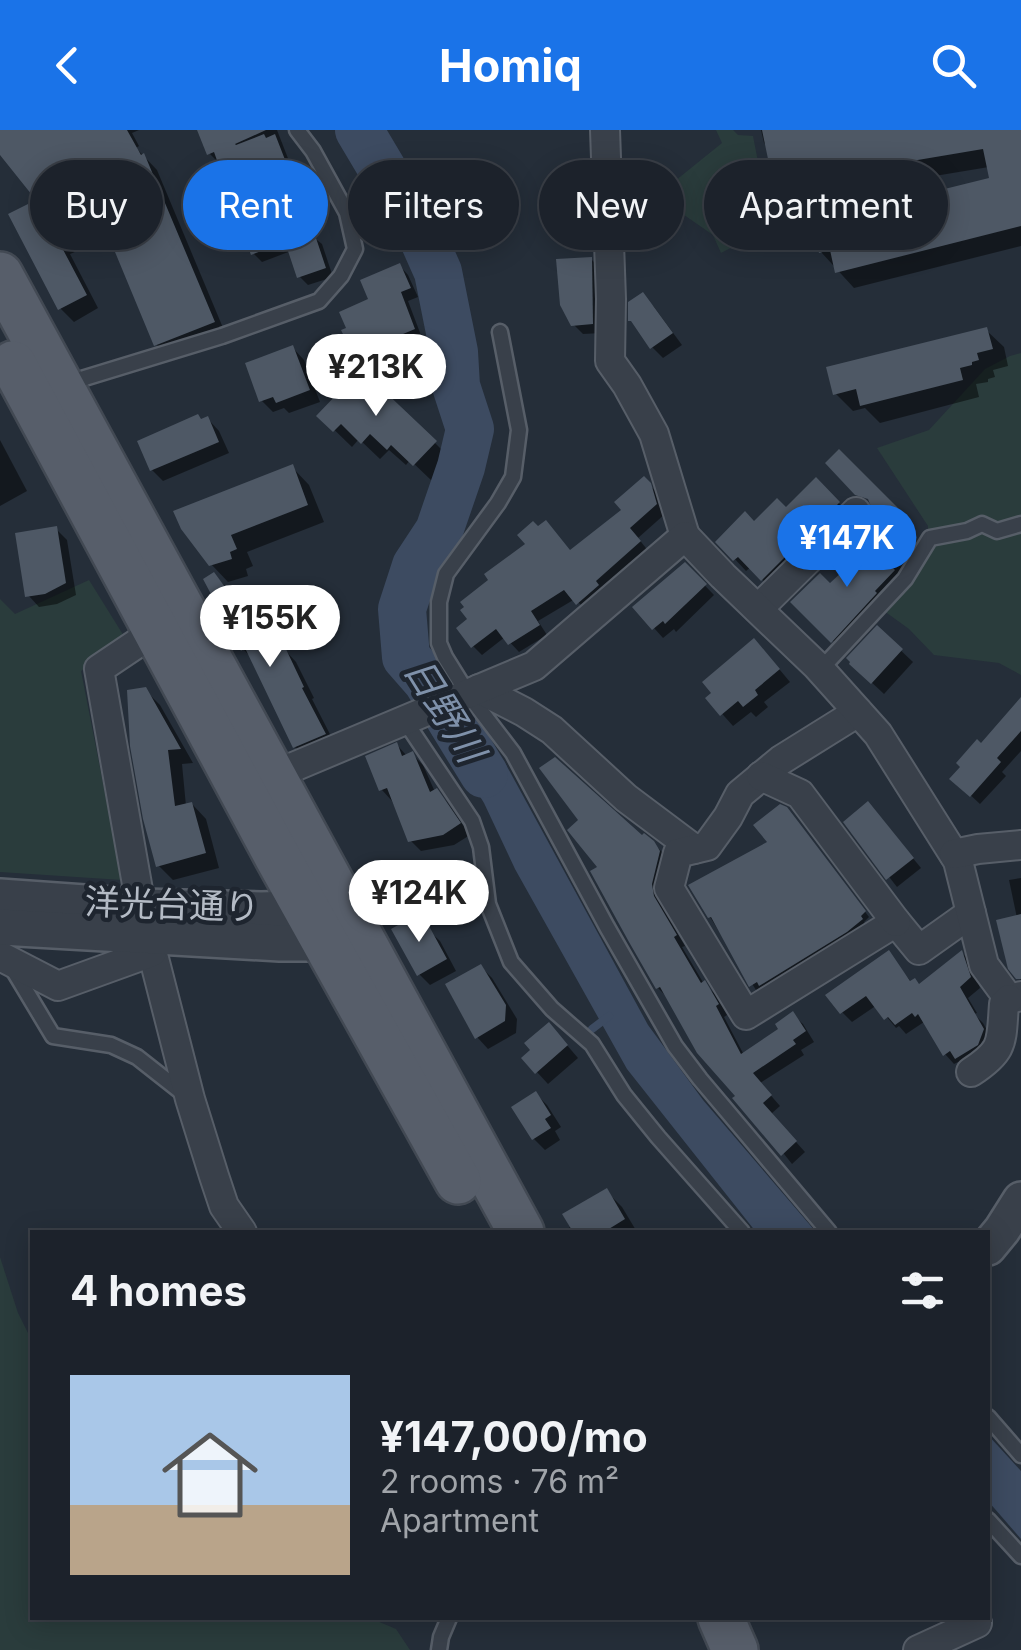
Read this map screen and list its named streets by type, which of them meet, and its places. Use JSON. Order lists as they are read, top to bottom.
{
  "streets": {
    "street": ["洋光台通り"]
  },
  "water": ["日野川"],
  "page": {
    "header": "Homiq",
    "chip": [
      "Buy",
      "Rent",
      "Filters",
      "New",
      "Apartment"
    ],
    "price": [
      "¥213K",
      "¥147K",
      "¥155K",
      "¥124K"
    ],
    "heading": "4 homes",
    "list": [
      {
        "name": "¥147,000/mo",
        "note": "2 rooms · 76 m² · Apartment"
      }
    ]
  }
}
